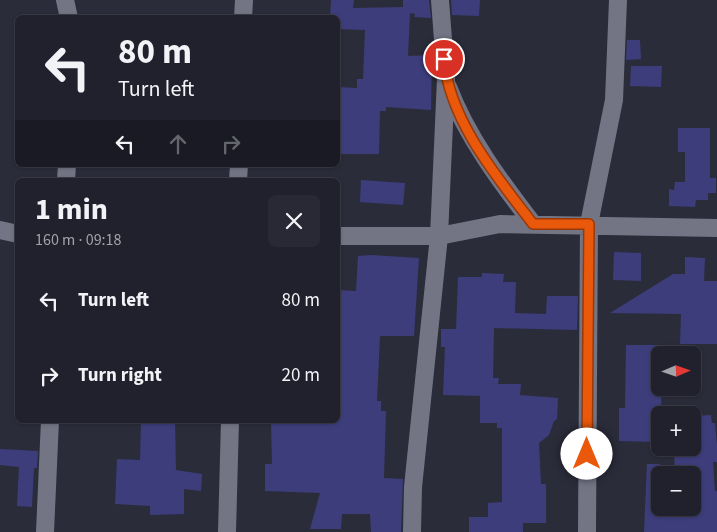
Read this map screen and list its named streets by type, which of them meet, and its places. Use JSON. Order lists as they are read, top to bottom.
{
  "north": "right",
  "page": {
    "turn": ["80 m", "Turn left"],
    "heading": ["1 min", "160 m · 09:18"],
    "list": [
      {
        "name": "Turn left",
        "value": "80 m"
      },
      {
        "name": "Turn right",
        "value": "20 m"
      }
    ],
    "map_buttons": ["+", "−"]
  }
}
